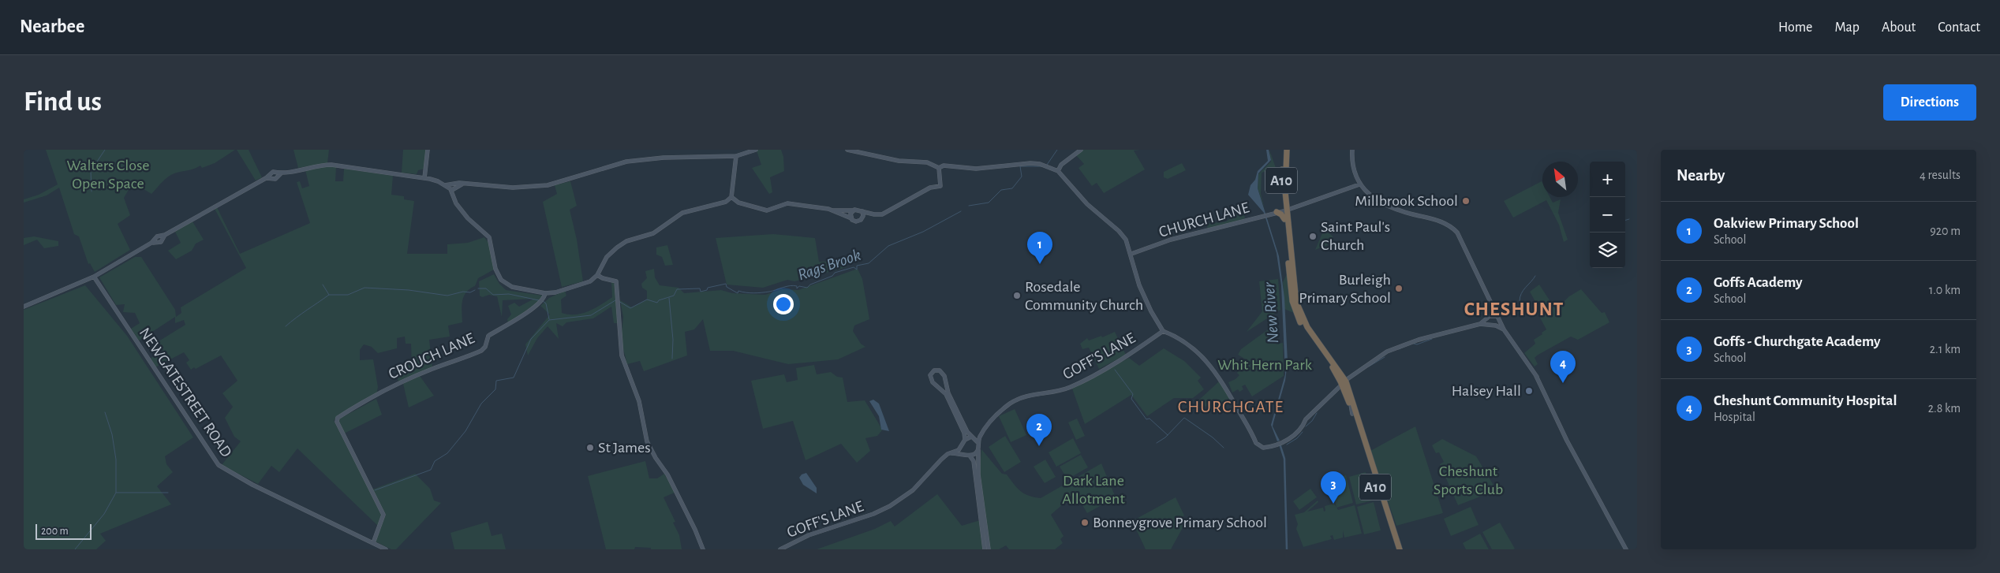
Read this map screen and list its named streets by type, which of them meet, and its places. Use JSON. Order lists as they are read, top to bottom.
{
  "streets": {
    "highway": ["A10"],
    "street": [
      "CHURCH LANE",
      "CROUCH LANE",
      "GOFF'S LANE",
      "NEWGATESTREET ROAD"
    ]
  },
  "crossings": [
    ["A10", "CHURCH LANE"],
    ["CROUCH LANE", "NEWGATESTREET ROAD"]
  ],
  "districts": ["CHESHUNT", "CHURCHGATE"],
  "water": ["Rags Brook", "New River"],
  "parks": [
    "Walters Close Open Space",
    "Whit Hern Park",
    "Cheshunt Sports Club",
    "Dark Lane Allotment"
  ],
  "places": [
    "Millbrook School",
    "Saint Paul's Church",
    "Burleigh Primary School",
    "Rosedale Community Church",
    "Halsey Hall",
    "St James",
    "Bonneygrove Primary School"
  ],
  "scale_bar": "200 m",
  "north": "top left",
  "page": {
    "header": "Nearbee",
    "nav": [
      "Home",
      "Map",
      "About",
      "Contact"
    ],
    "buttons": "Directions",
    "title": "Find us",
    "heading": ["Nearby", "4 results"],
    "map_buttons": ["+", "−"],
    "list": [
      {
        "mark": "1",
        "name": "Oakview Primary School",
        "note": "School",
        "value": "920 m"
      },
      {
        "mark": "2",
        "name": "Goffs Academy",
        "note": "School",
        "value": "1.0 km"
      },
      {
        "mark": "3",
        "name": "Goffs - Churchgate Academy",
        "note": "School",
        "value": "2.1 km"
      },
      {
        "mark": "4",
        "name": "Cheshunt Community Hospital",
        "note": "Hospital",
        "value": "2.8 km"
      }
    ],
    "pins": [
      "1",
      "4",
      "2",
      "3"
    ],
    "scale": "200 m"
  }
}
